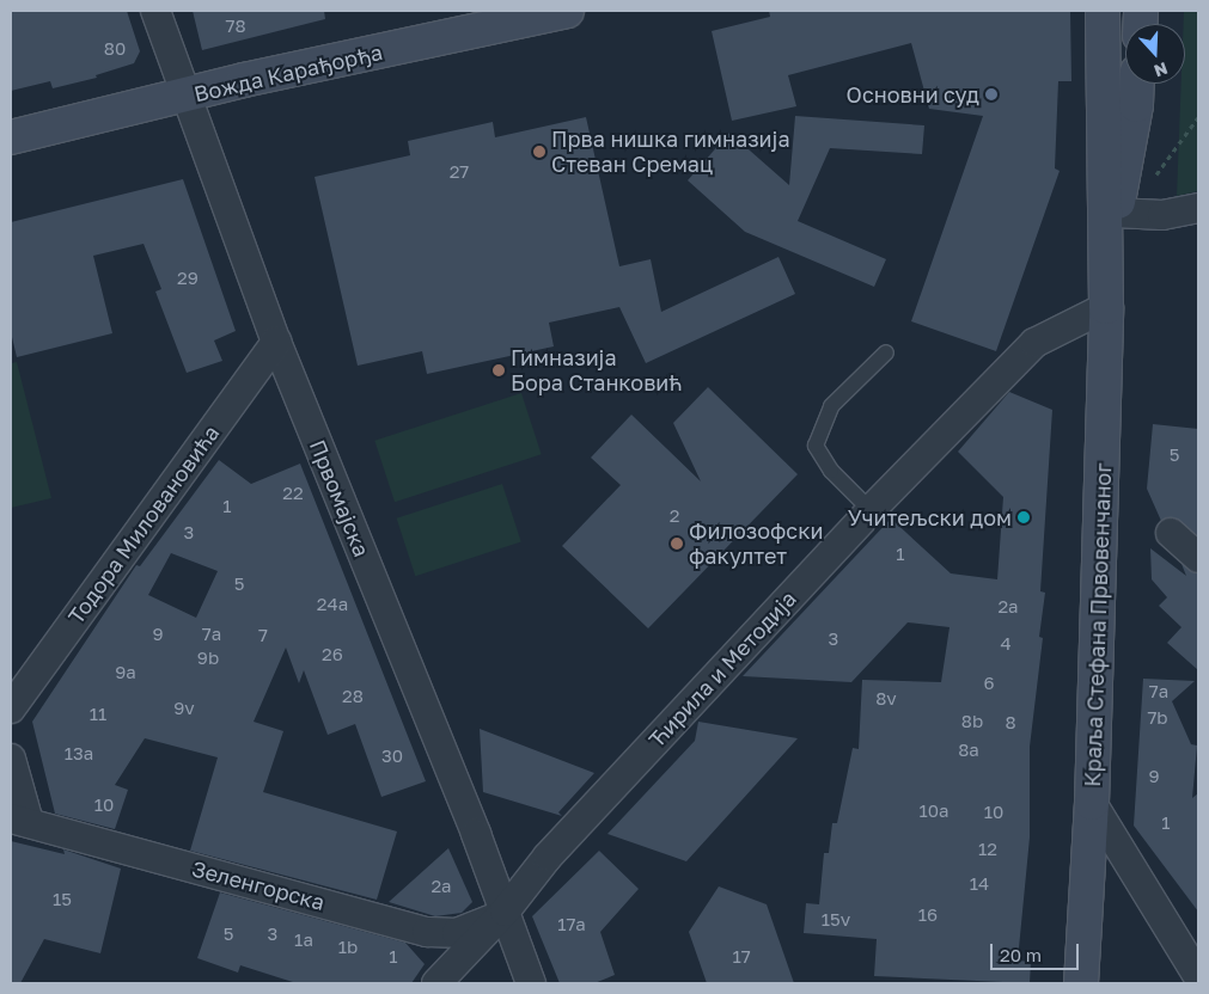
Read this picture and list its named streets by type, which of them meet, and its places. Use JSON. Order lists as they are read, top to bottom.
{
  "streets": {
    "main road": ["Вожда Карађорђа", "Краља Стефана Првовенчаног"],
    "street": [
      "Првомајска",
      "Тодора Миловановића",
      "Ћирила и Методија",
      "Зеленгорска"
    ]
  },
  "crossings": [
    ["Вожда Карађорђа", "Првомајска"],
    ["Првомајска", "Тодора Миловановића"],
    ["Првомајска", "Ћирила и Методија"],
    ["Првомајска", "Зеленгорска"],
    ["Краља Стефана Првовенчаног", "Ћирила и Методија"],
    ["Ћирила и Методија", "Зеленгорска"]
  ],
  "places": [
    "Основни суд",
    "Прва нишка гимназија Стеван Сремац",
    "Гимназија Бора Станковић",
    "Учитељски дом",
    "Филозофски факултет"
  ],
  "house_numbers": [
    "78",
    "80",
    "27",
    "29",
    "5",
    "22",
    "1",
    "2",
    "3",
    "1",
    "5",
    "24a",
    "2a",
    "9",
    "7a",
    "7",
    "3",
    "4",
    "26",
    "9b",
    "9a",
    "6",
    "7a",
    "28",
    "8v",
    "9v",
    "11",
    "7b",
    "8b",
    "8",
    "8a",
    "13a",
    "30",
    "9",
    "10",
    "10a",
    "10",
    "1",
    "12",
    "14",
    "2a",
    "15",
    "16",
    "15v",
    "17a",
    "5",
    "3",
    "1a",
    "1b",
    "1",
    "17"
  ],
  "scale_bar": "20 m",
  "north": "bottom"
}
